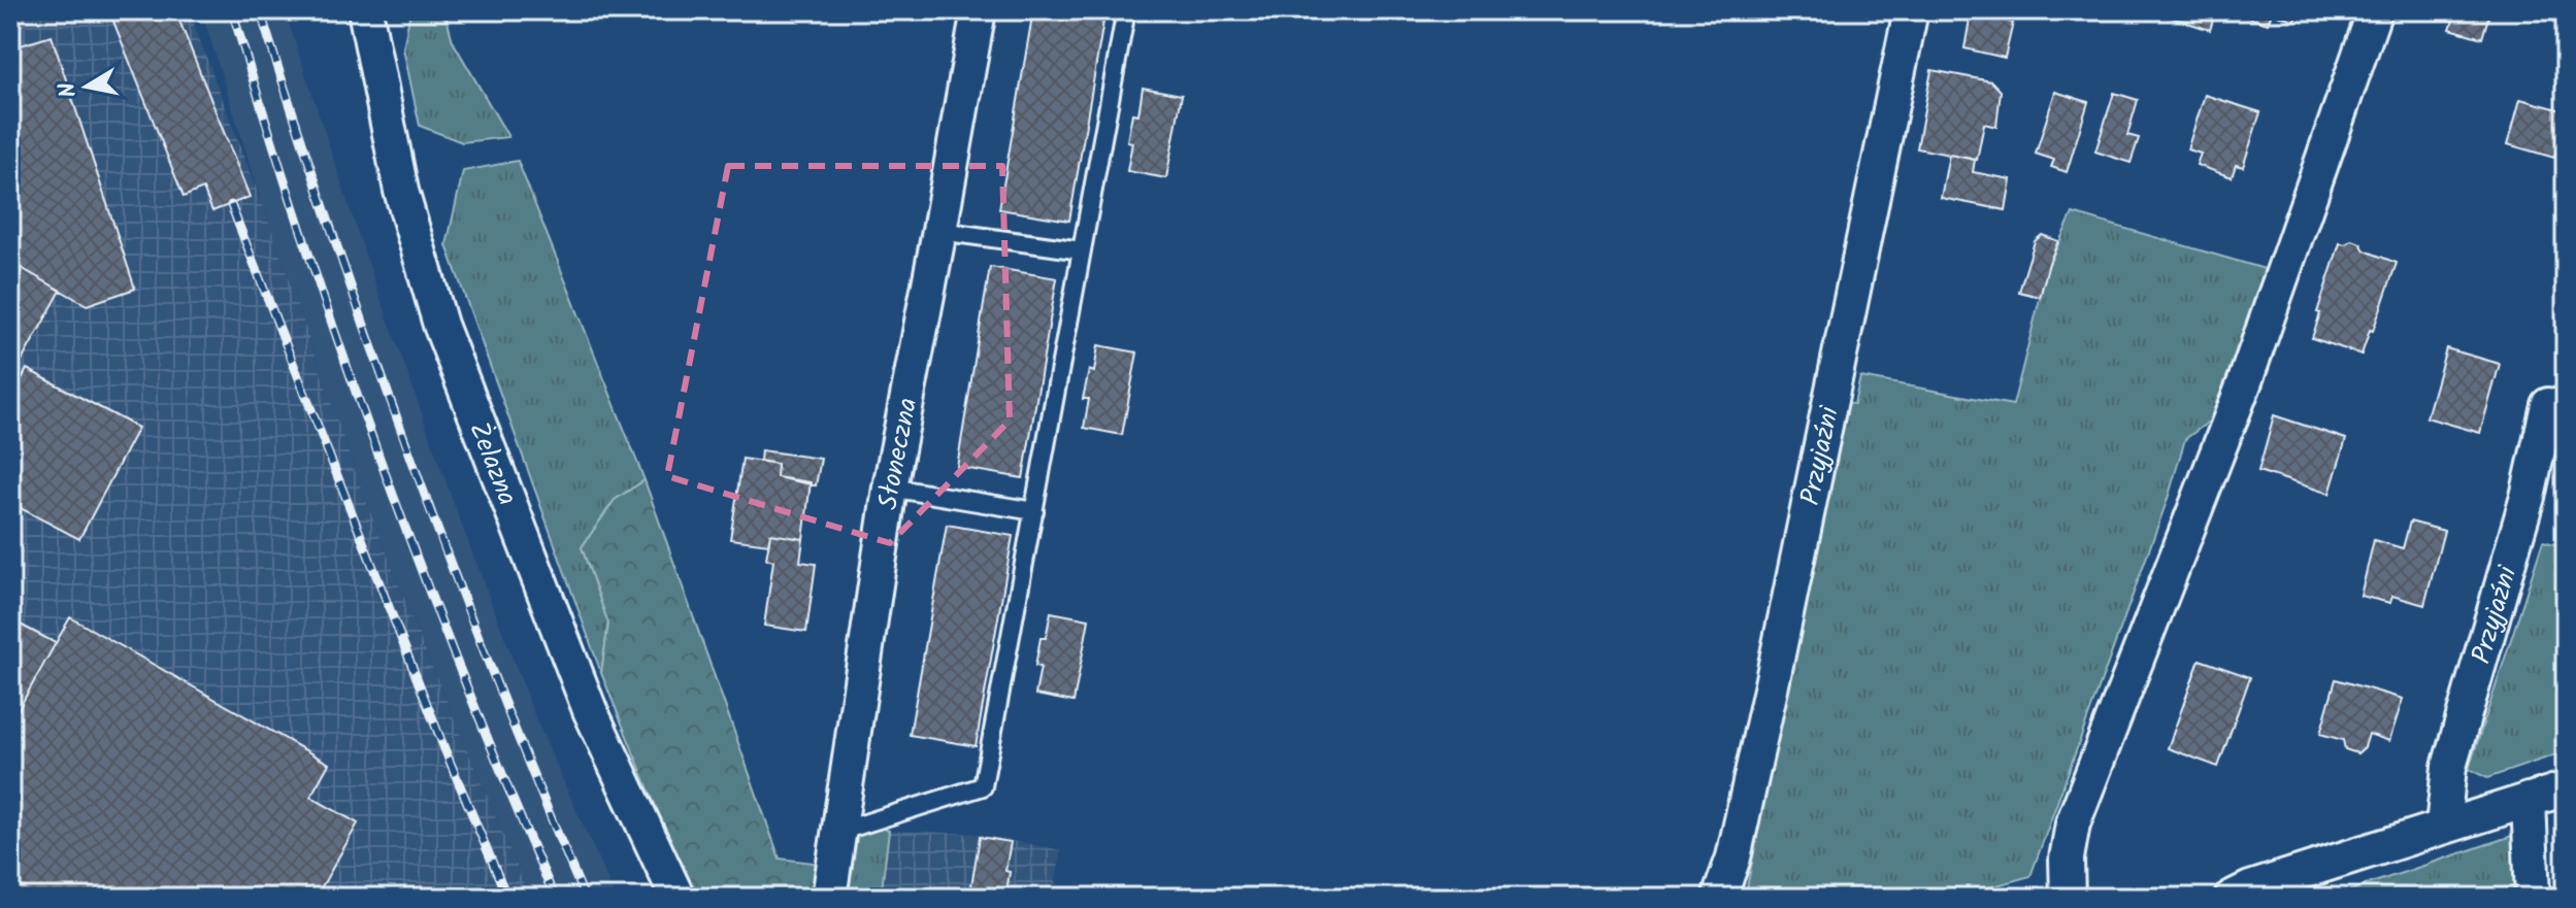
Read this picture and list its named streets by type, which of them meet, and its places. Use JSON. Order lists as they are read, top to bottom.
{
  "streets": {
    "street": ["Słoneczna", "Przyjaźni", "Żelazna"]
  },
  "north": "left"
}
